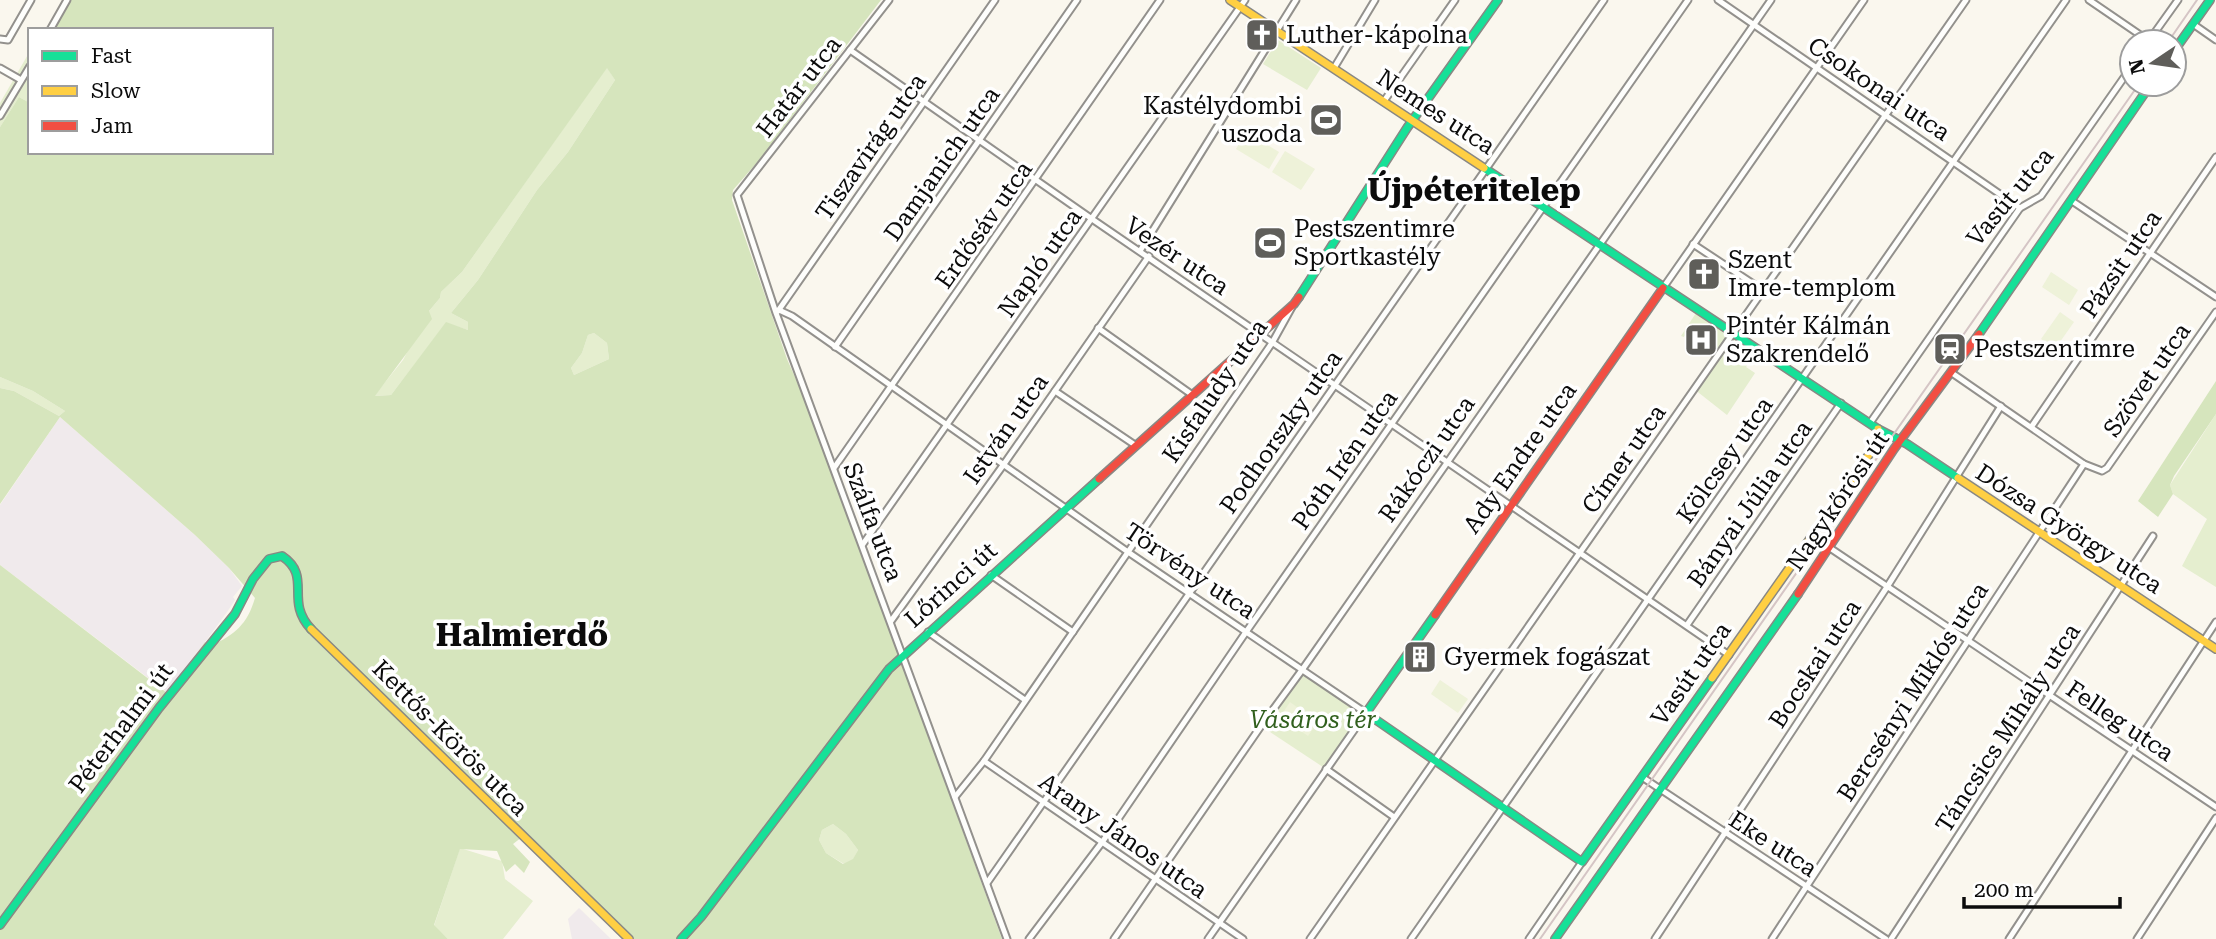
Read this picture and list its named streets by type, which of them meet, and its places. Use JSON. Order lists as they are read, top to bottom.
{
  "streets": {
    "street": [
      "Határ utca",
      "Csokonai utca",
      "Nemes utca",
      "Tiszavirág utca",
      "Damjanich utca",
      "Vasút utca",
      "Erdősáv utca",
      "Vezér utca",
      "Napló utca",
      "Pázsit utca",
      "Szövet utca",
      "Kisfaludy utca",
      "István utca",
      "Podhorszky utca",
      "Ady Endre utca",
      "Rákóczi utca",
      "Címer utca",
      "Póth Irén utca",
      "Kölcsey utca",
      "Nagykőrösi út",
      "Bányai Júlia utca",
      "Szálfa utca",
      "Dózsa György utca",
      "Törvény utca",
      "Lőrinci út",
      "Bocskai utca",
      "Bercsényi Miklós utca",
      "Felleg utca",
      "Péterhalmi út",
      "Táncsics Mihály utca",
      "Kettős-Körös utca",
      "Arany János utca",
      "Eke utca"
    ]
  },
  "crossings": [
    ["Határ utca", "Vezér utca"],
    ["Határ utca", "Szálfa utca"],
    ["Csokonai utca", "Vasút utca"],
    ["Csokonai utca", "Ady Endre utca"],
    ["Csokonai utca", "Rákóczi utca"],
    ["Csokonai utca", "Címer utca"],
    ["Csokonai utca", "Kölcsey utca"],
    ["Nemes utca", "Vasút utca"],
    ["Nemes utca", "Napló utca"],
    ["Nemes utca", "Kisfaludy utca"],
    ["Nemes utca", "Podhorszky utca"],
    ["Nemes utca", "Ady Endre utca"],
    ["Nemes utca", "Rákóczi utca"],
    ["Nemes utca", "Címer utca"],
    ["Nemes utca", "Póth Irén utca"],
    ["Nemes utca", "Kölcsey utca"],
    ["Nemes utca", "Nagykőrösi út"],
    ["Nemes utca", "Bányai Júlia utca"],
    ["Nemes utca", "Dózsa György utca"],
    ["Tiszavirág utca", "Vezér utca"],
    ["Tiszavirág utca", "Szálfa utca"],
    ["Tiszavirág utca", "Törvény utca"],
    ["Damjanich utca", "Vezér utca"],
    ["Damjanich utca", "Törvény utca"],
    ["Vasút utca", "Vezér utca"],
    ["Vasút utca", "Törvény utca"],
    ["Vasút utca", "Eke utca"],
    ["Erdősáv utca", "Vezér utca"],
    ["Erdősáv utca", "Szálfa utca"],
    ["Erdősáv utca", "Törvény utca"],
    ["Vezér utca", "Napló utca"],
    ["Vezér utca", "Kisfaludy utca"],
    ["Vezér utca", "István utca"],
    ["Vezér utca", "Podhorszky utca"],
    ["Vezér utca", "Ady Endre utca"],
    ["Vezér utca", "Rákóczi utca"],
    ["Vezér utca", "Címer utca"],
    ["Vezér utca", "Póth Irén utca"],
    ["Vezér utca", "Kölcsey utca"],
    ["Vezér utca", "Bányai Júlia utca"],
    ["Vezér utca", "Lőrinci út"],
    ["Napló utca", "Szálfa utca"],
    ["Napló utca", "Törvény utca"],
    ["Szövet utca", "Bercsényi Miklós utca"],
    ["Kisfaludy utca", "Szálfa utca"],
    ["Kisfaludy utca", "Törvény utca"],
    ["Kisfaludy utca", "Lőrinci út"],
    ["Kisfaludy utca", "Arany János utca"],
    ["István utca", "Szálfa utca"],
    ["István utca", "Törvény utca"],
    ["Podhorszky utca", "Szálfa utca"],
    ["Podhorszky utca", "Törvény utca"],
    ["Podhorszky utca", "Arany János utca"],
    ["Ady Endre utca", "Törvény utca"],
    ["Ady Endre utca", "Arany János utca"],
    ["Rákóczi utca", "Törvény utca"],
    ["Rákóczi utca", "Arany János utca"],
    ["Címer utca", "Törvény utca"],
    ["Póth Irén utca", "Törvény utca"],
    ["Póth Irén utca", "Arany János utca"],
    ["Kölcsey utca", "Törvény utca"],
    ["Nagykőrösi út", "Dózsa György utca"],
    ["Nagykőrösi út", "Felleg utca"],
    ["Nagykőrösi út", "Eke utca"],
    ["Szálfa utca", "Törvény utca"],
    ["Szálfa utca", "Lőrinci út"],
    ["Dózsa György utca", "Bocskai utca"],
    ["Dózsa György utca", "Bercsényi Miklós utca"],
    ["Dózsa György utca", "Táncsics Mihály utca"],
    ["Törvény utca", "Lőrinci út"],
    ["Bocskai utca", "Felleg utca"],
    ["Bocskai utca", "Eke utca"],
    ["Bercsényi Miklós utca", "Felleg utca"],
    ["Bercsényi Miklós utca", "Eke utca"],
    ["Felleg utca", "Táncsics Mihály utca"],
    ["Péterhalmi út", "Kettős-Körös utca"],
    ["Táncsics Mihály utca", "Eke utca"]
  ],
  "districts": ["Újpéteritelep", "Halmierdő"],
  "parks": ["Vásáros tér"],
  "places": {
    "church": ["Luther-kápolna", "Szent Imre-templom"],
    "sports": ["Kastélydombi uszoda", "Pestszentimre Sportkastély"],
    "hospital": ["Pintér Kálmán Szakrendelő"],
    "station": ["Pestszentimre"],
    "building": ["Gyermek fogászat"]
  },
  "legend": ["Fast", "Slow", "Jam"],
  "scale_bar": "200 m",
  "north": "left"
}
